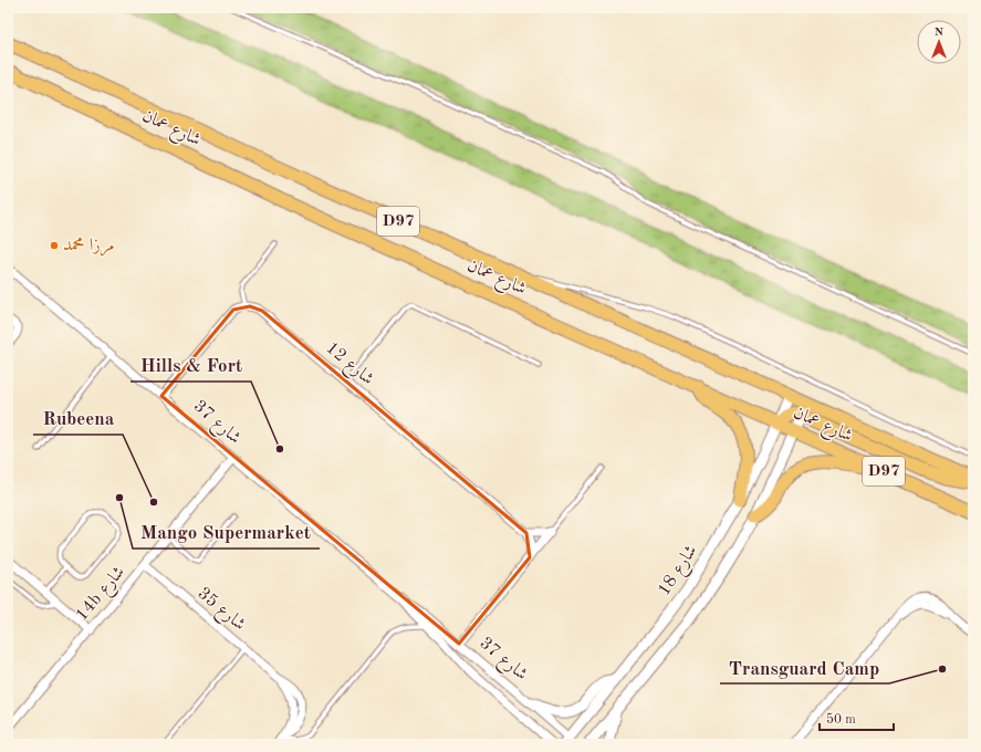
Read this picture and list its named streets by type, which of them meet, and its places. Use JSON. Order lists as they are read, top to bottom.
{
  "streets": {
    "main road": ["شارع عمان", "D97"],
    "street": [
      "شارع 12",
      "شارع 37",
      "شارع 18",
      "14b شارع",
      "شارع 35"
    ]
  },
  "crossings": [
    ["شارع عمان", "شارع 18"],
    ["شارع 37", "شارع 18"],
    ["شارع 37", "14b شارع"],
    ["14b شارع", "شارع 35"]
  ],
  "places": [
    "مرزا محمد",
    "Hills & Fort",
    "Mango Supermarket",
    "Rubeena",
    "Transguard Camp"
  ],
  "scale_bar": "50 m",
  "north": "top"
}
